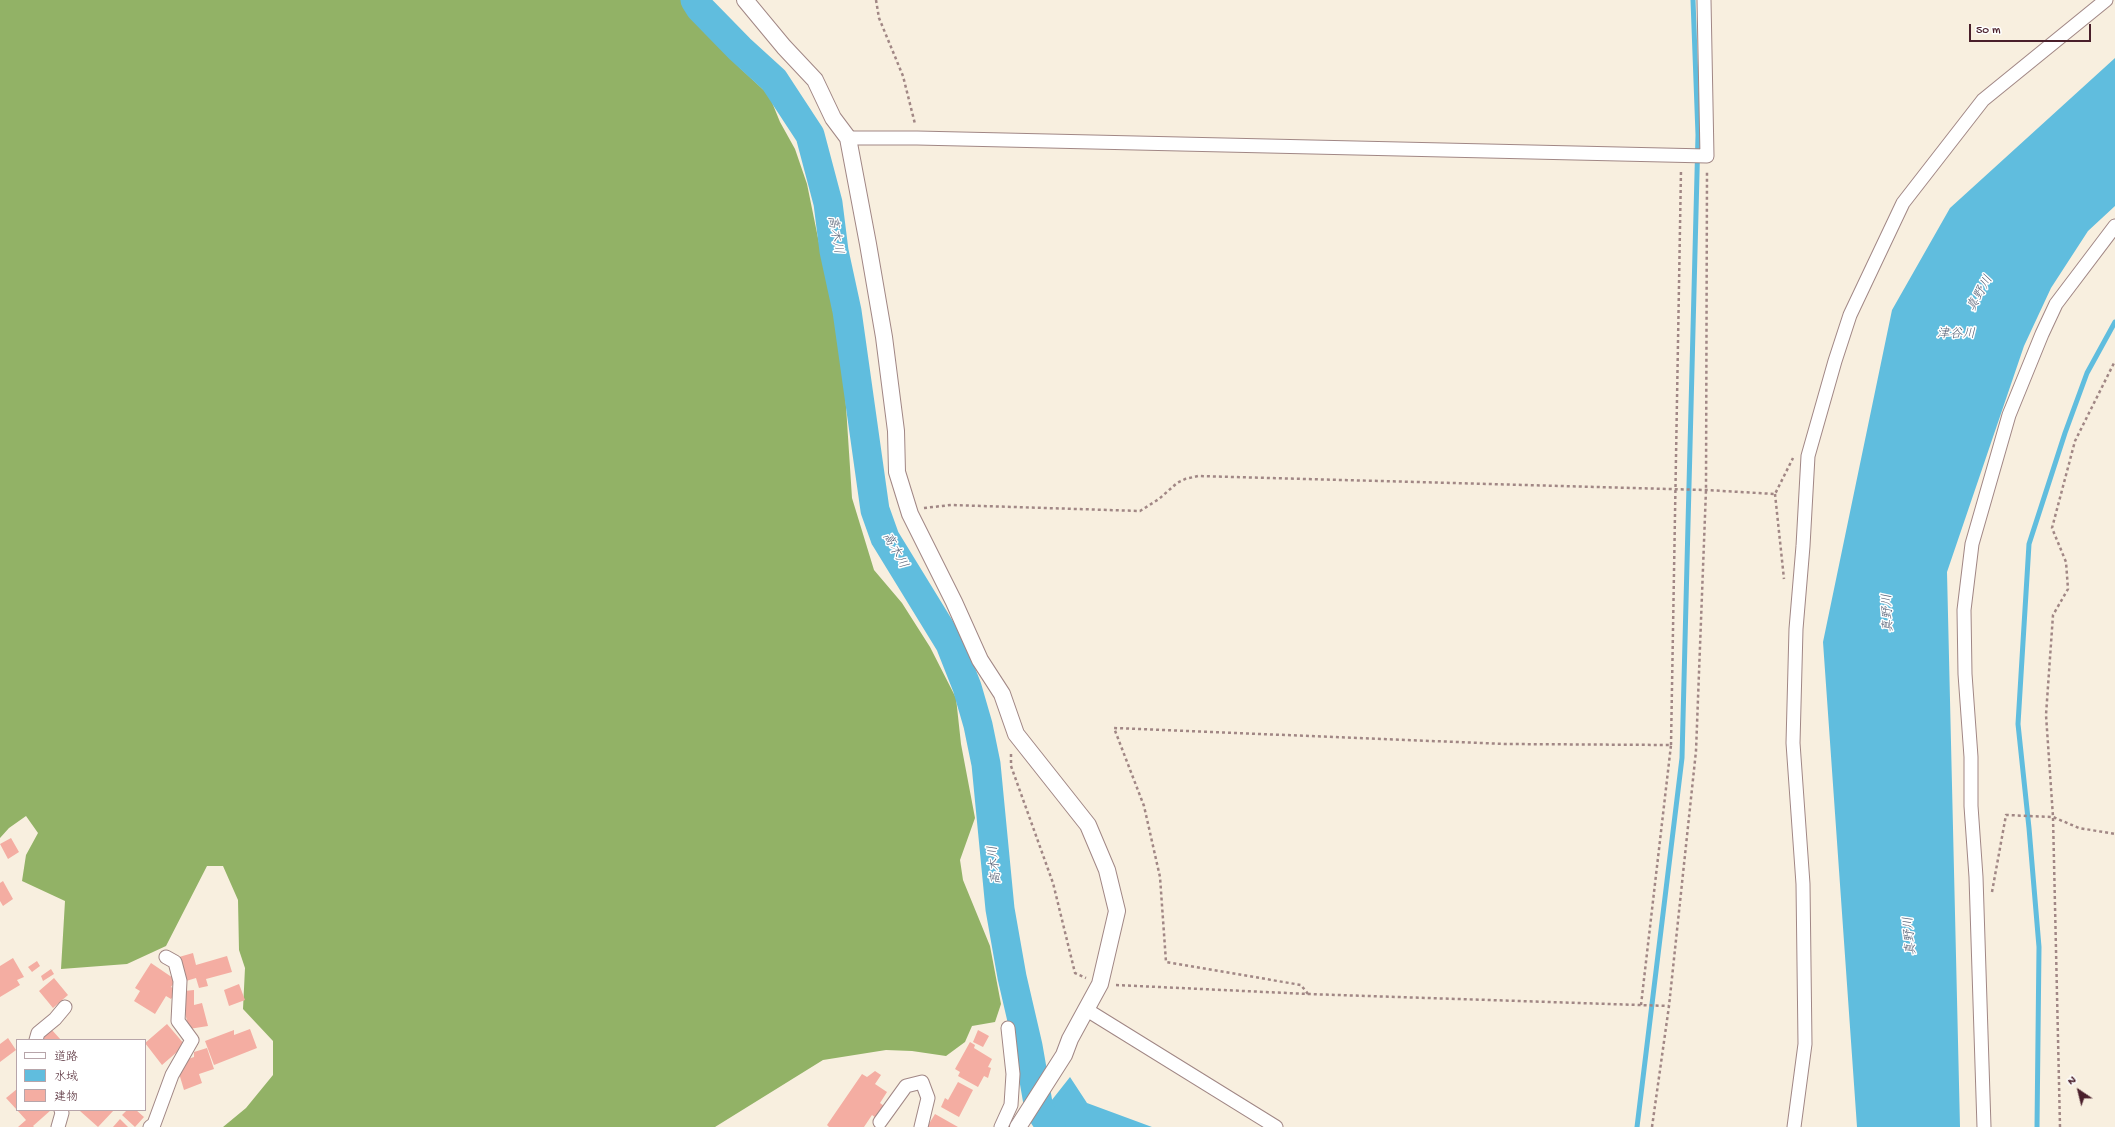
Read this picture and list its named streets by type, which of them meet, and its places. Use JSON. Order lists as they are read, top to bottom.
{
  "water": ["高木川", "真野川", "津谷川"],
  "legend": ["道路", "水域", "建物"],
  "scale_bar": "50 m",
  "north": "top left"
}
